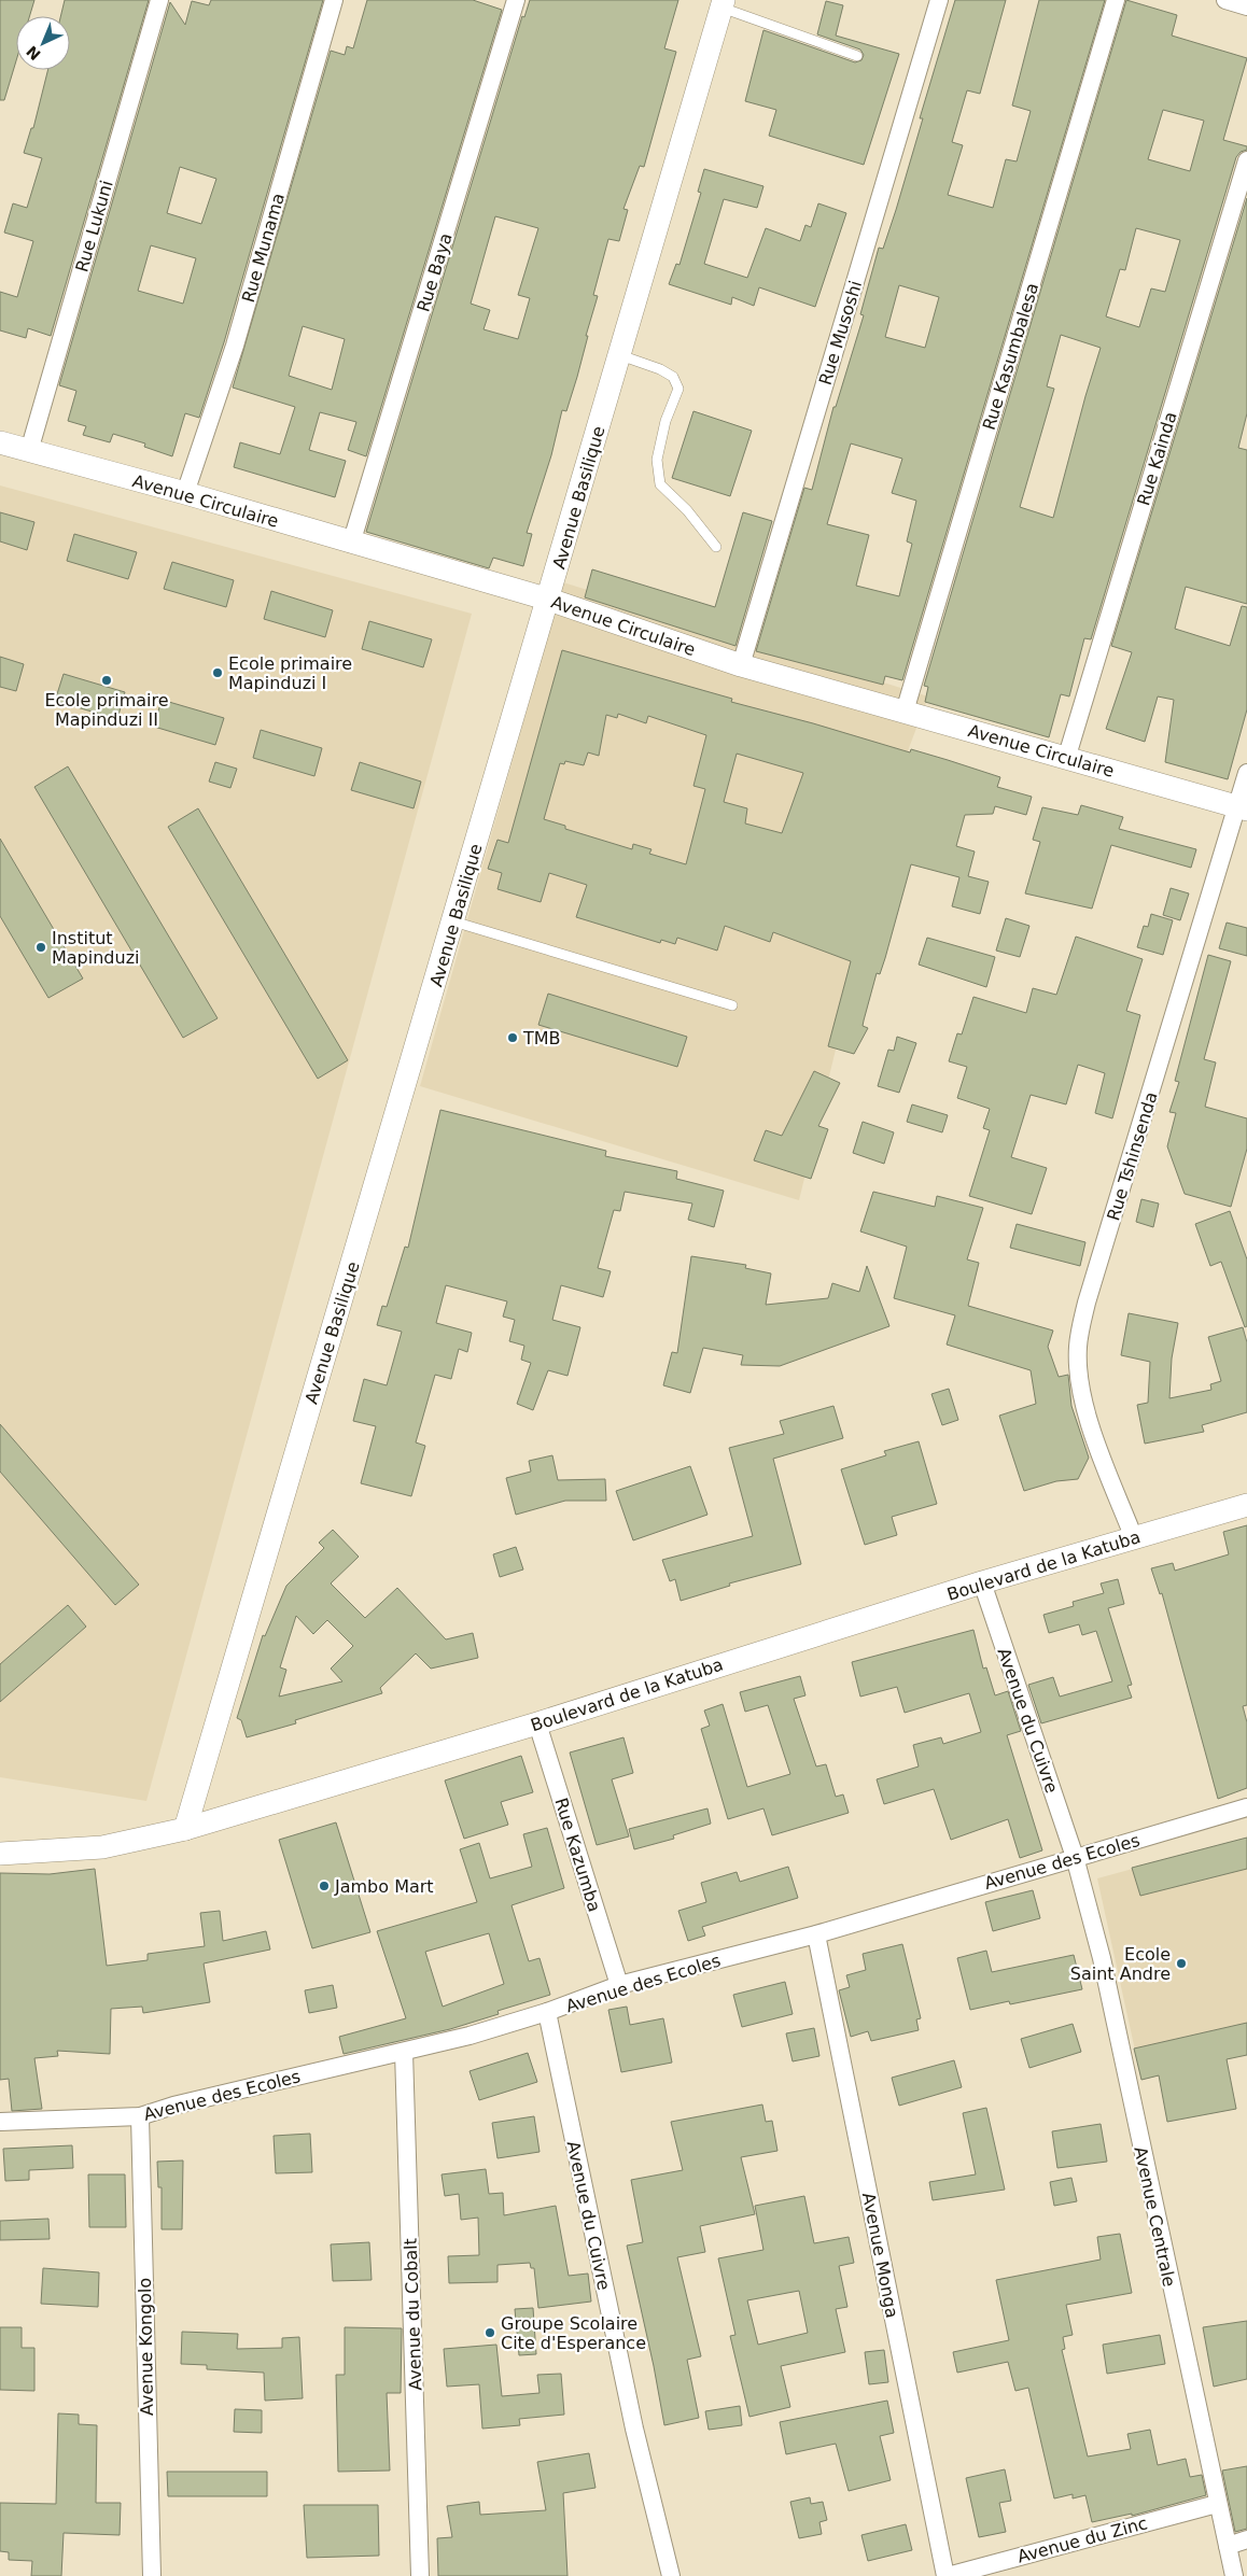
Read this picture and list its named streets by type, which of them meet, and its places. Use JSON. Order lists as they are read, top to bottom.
{
  "streets": {
    "street": [
      "Rue Lukuni",
      "Rue Munama",
      "Rue Baya",
      "Rue Musoshi",
      "Rue Kasumbalesa",
      "Rue Kainda",
      "Avenue Basilique",
      "Avenue Circulaire",
      "Rue Tshinsenda",
      "Boulevard de la Katuba",
      "Avenue du Cuivre",
      "Rue Kazumba",
      "Avenue des Ecoles",
      "Avenue Centrale",
      "Avenue Monga",
      "Avenue du Cobalt",
      "Avenue Kongolo",
      "Avenue du Zinc"
    ]
  },
  "crossings": [
    ["Rue Lukuni", "Avenue Circulaire"],
    ["Rue Munama", "Avenue Circulaire"],
    ["Rue Baya", "Avenue Circulaire"],
    ["Rue Musoshi", "Avenue Circulaire"],
    ["Rue Kasumbalesa", "Avenue Circulaire"],
    ["Rue Kainda", "Avenue Circulaire"],
    ["Avenue Basilique", "Avenue Circulaire"],
    ["Avenue Basilique", "Boulevard de la Katuba"],
    ["Avenue Circulaire", "Rue Tshinsenda"],
    ["Rue Tshinsenda", "Boulevard de la Katuba"],
    ["Boulevard de la Katuba", "Avenue du Cuivre"],
    ["Boulevard de la Katuba", "Rue Kazumba"],
    ["Avenue du Cuivre", "Avenue des Ecoles"],
    ["Avenue du Cuivre", "Avenue Centrale"],
    ["Rue Kazumba", "Avenue des Ecoles"],
    ["Avenue des Ecoles", "Avenue Centrale"],
    ["Avenue des Ecoles", "Avenue Monga"],
    ["Avenue des Ecoles", "Avenue du Cobalt"],
    ["Avenue des Ecoles", "Avenue Kongolo"],
    ["Avenue Centrale", "Avenue du Zinc"],
    ["Avenue Monga", "Avenue du Zinc"]
  ],
  "places": [
    "Ecole primaire Mapinduzi I",
    "Ecole primaire Mapinduzi II",
    "Institut Mapinduzi",
    "TMB",
    "Jambo Mart",
    "Ecole Saint Andre",
    "Groupe Scolaire Cite d'Esperance"
  ],
  "north": "bottom left"
}
